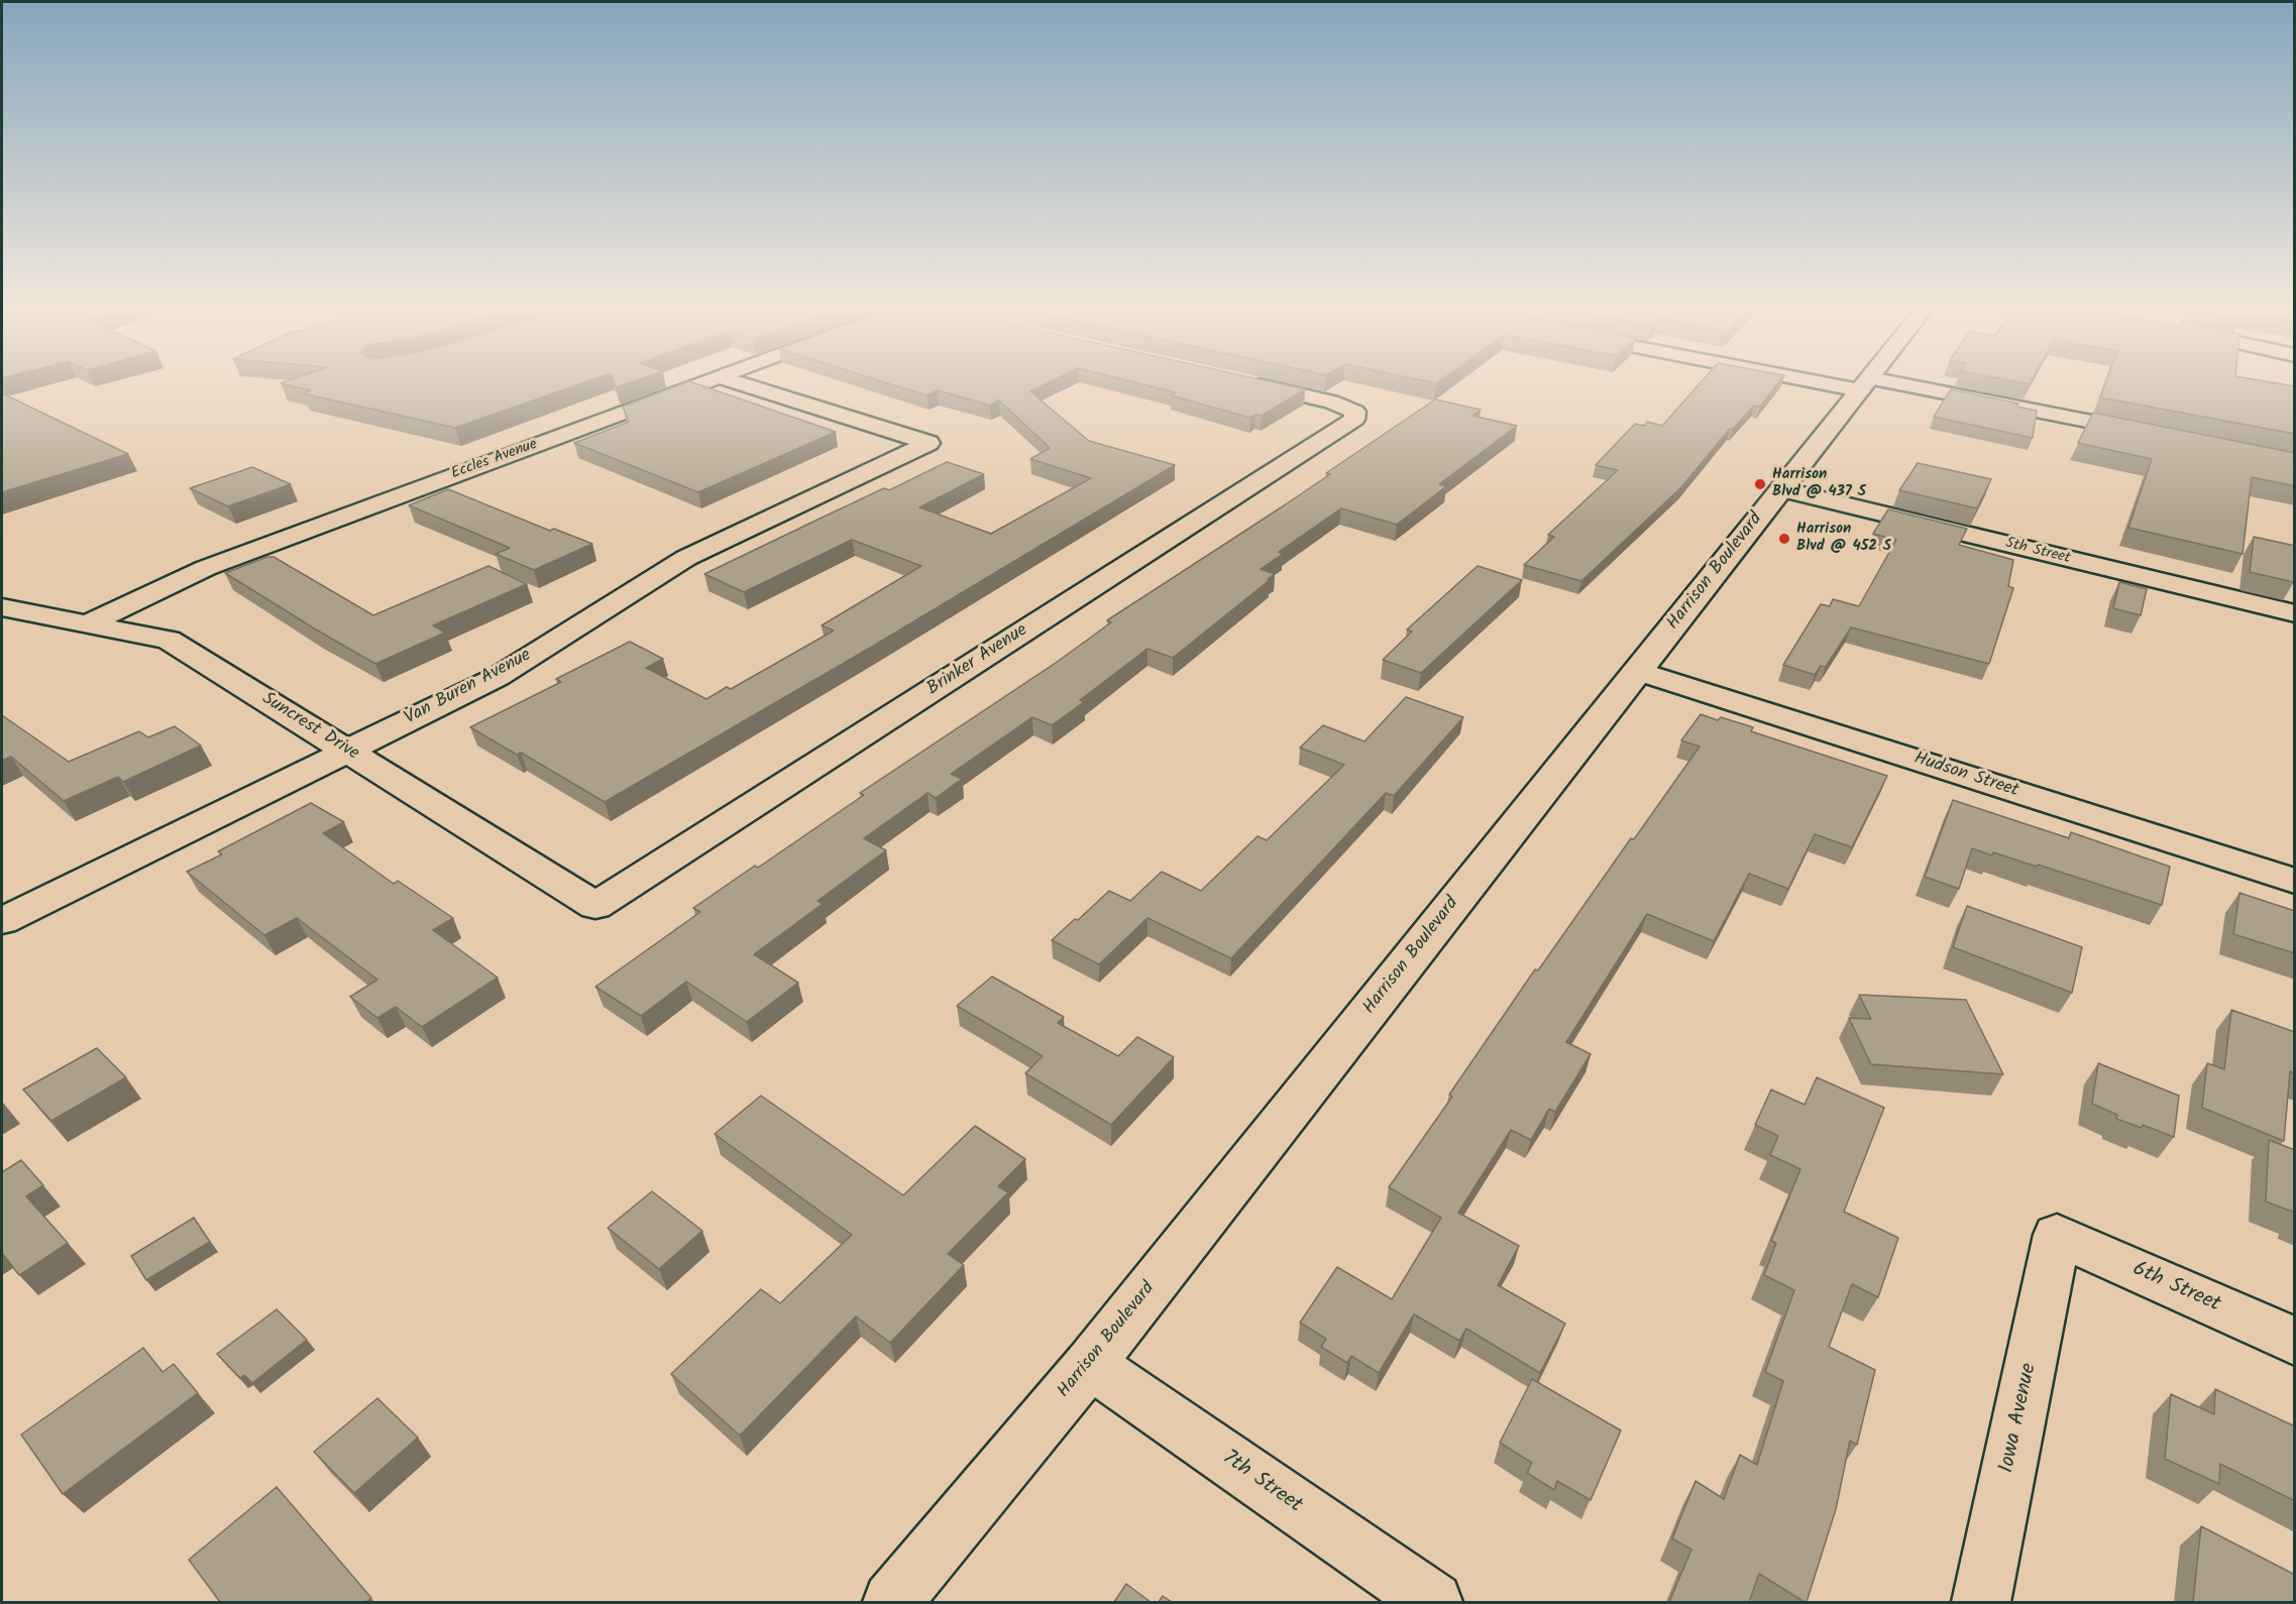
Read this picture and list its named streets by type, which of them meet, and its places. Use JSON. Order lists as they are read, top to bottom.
{
  "streets": {
    "street": [
      "Eccles Avenue",
      "5th Street",
      "Harrison Boulevard",
      "Brinker Avenue",
      "Van Buren Avenue",
      "Suncrest Drive",
      "Hudson Street",
      "6th Street",
      "Iowa Avenue",
      "7th Street"
    ]
  },
  "crossings": [
    ["Eccles Avenue", "Suncrest Drive"],
    ["5th Street", "Harrison Boulevard"],
    ["Harrison Boulevard", "Hudson Street"],
    ["Harrison Boulevard", "7th Street"],
    ["Brinker Avenue", "Suncrest Drive"],
    ["Van Buren Avenue", "Suncrest Drive"],
    ["6th Street", "Iowa Avenue"]
  ],
  "places": ["Harrison Blvd @ 437 S", "Harrison Blvd @ 452 S"]
}
